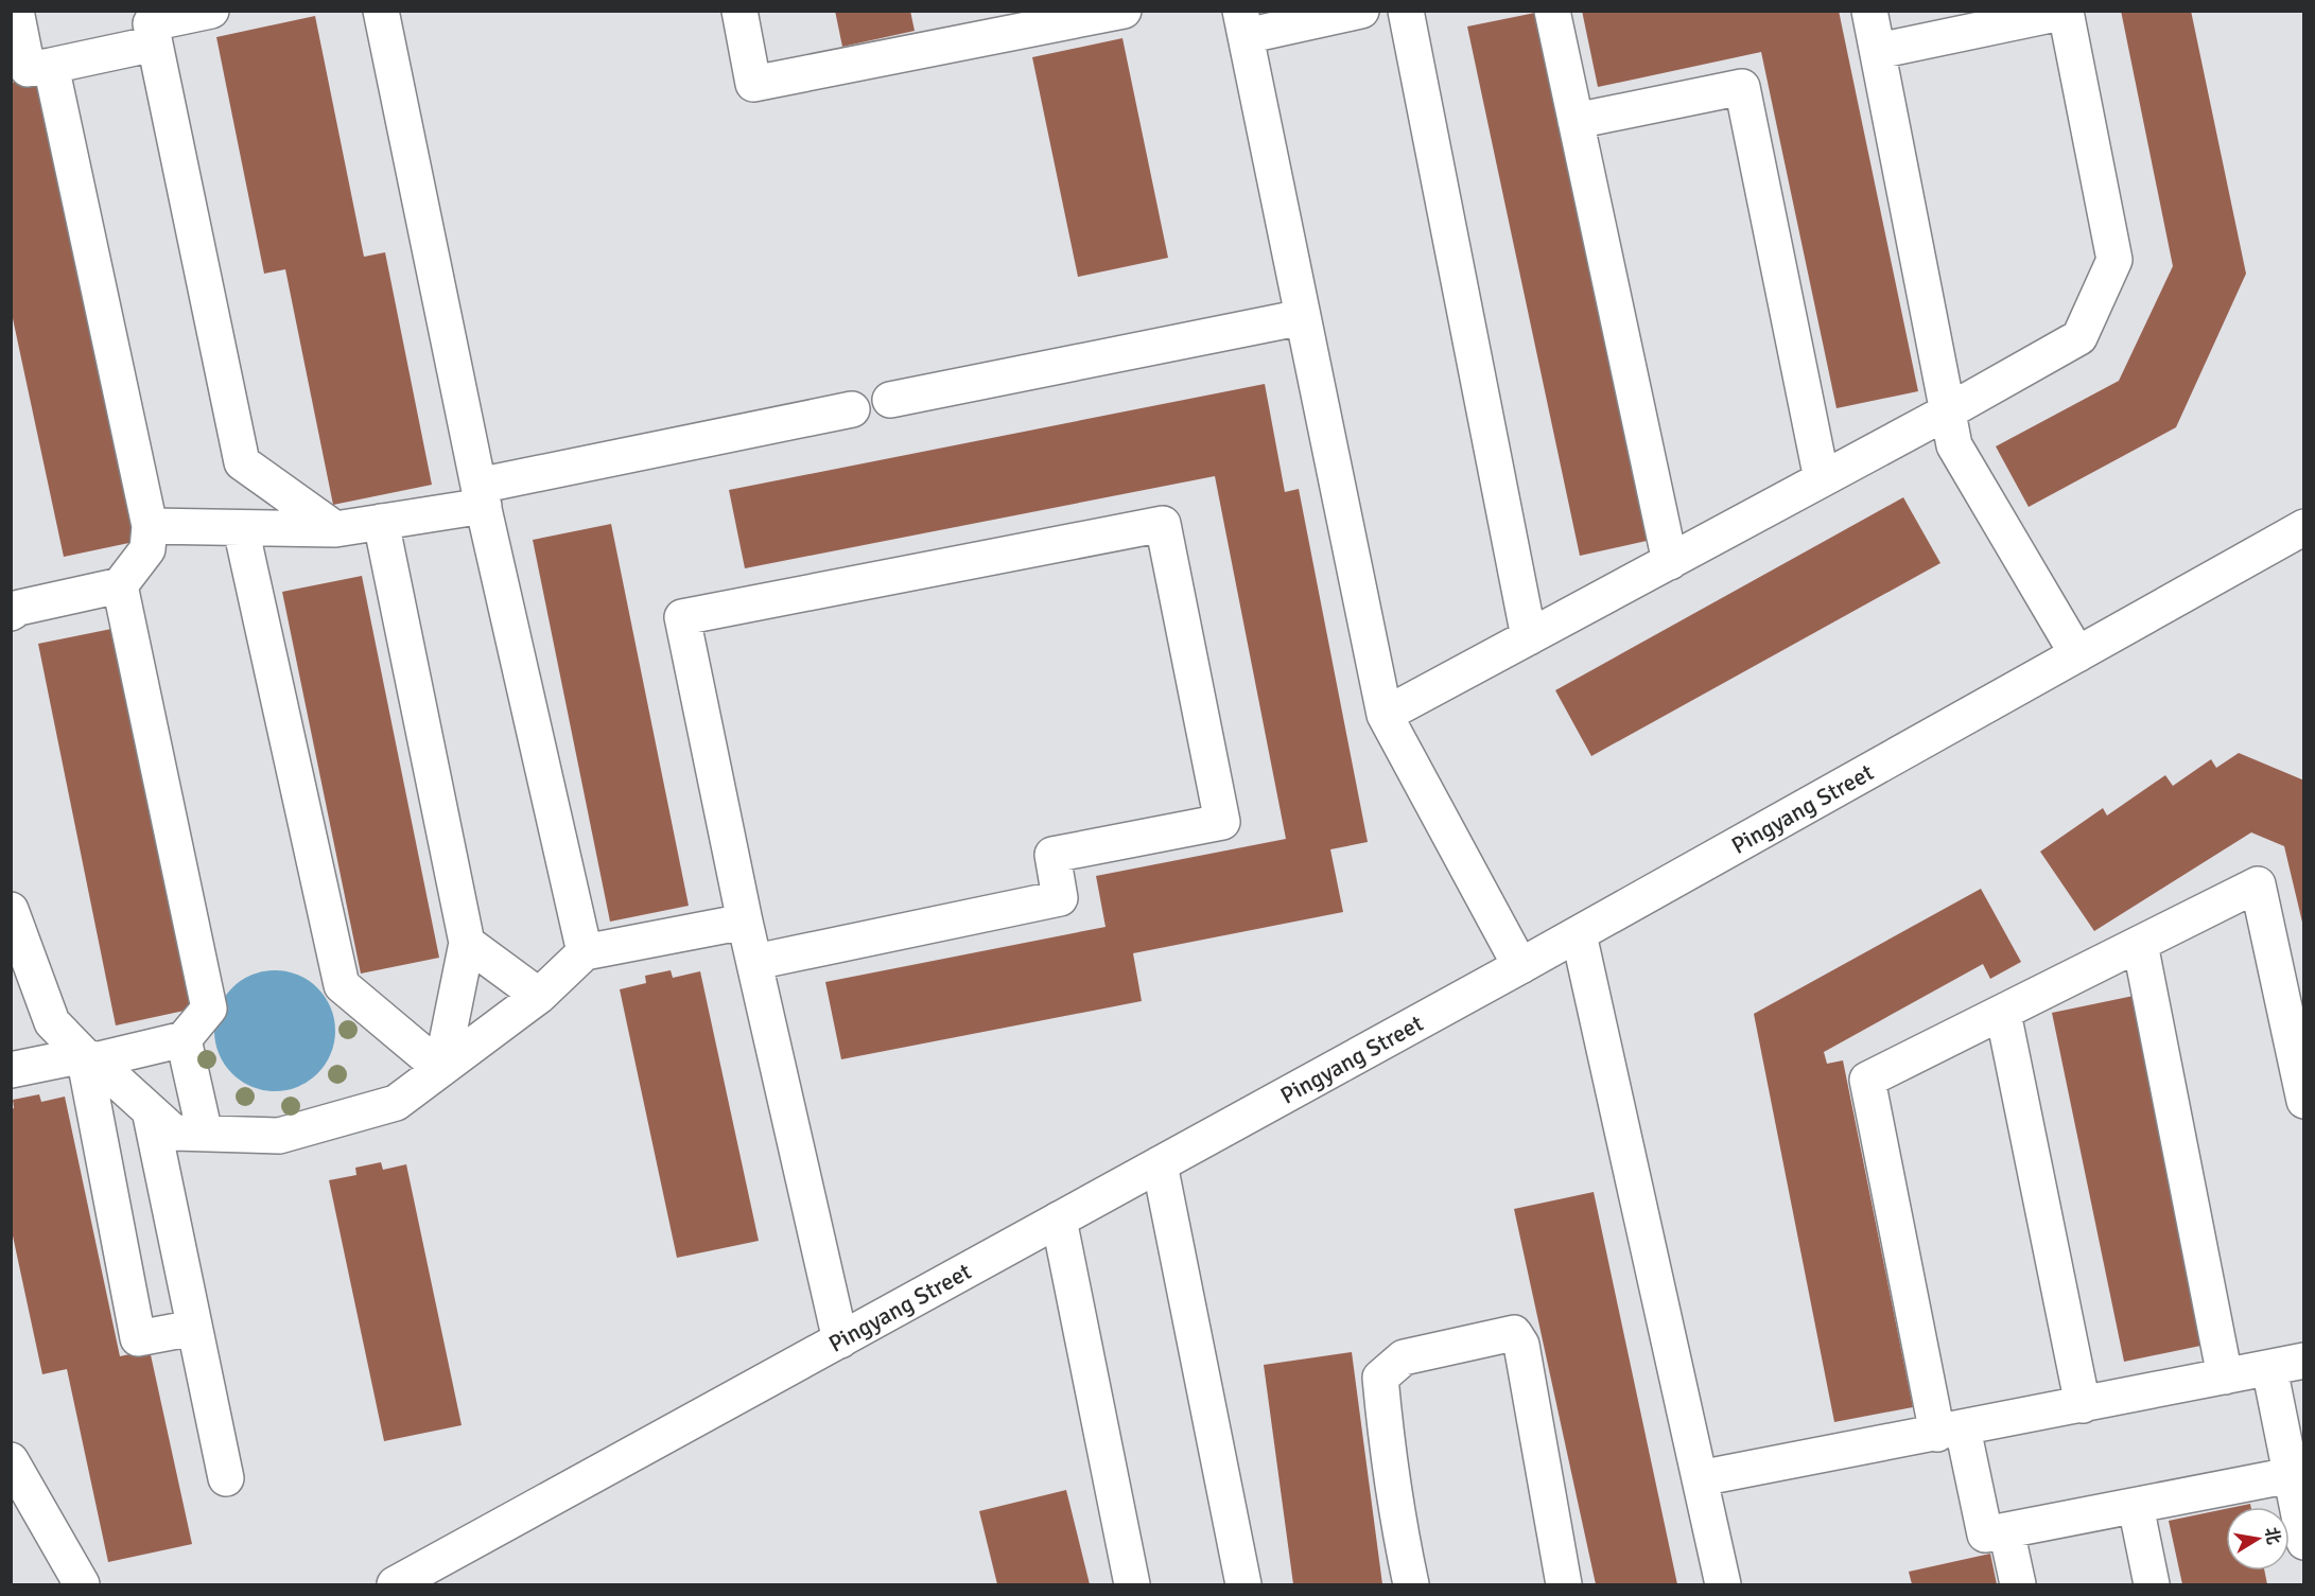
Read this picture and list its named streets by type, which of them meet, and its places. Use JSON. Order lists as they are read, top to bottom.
{
  "streets": {
    "street": ["Pingyang Street"]
  },
  "north": "right"
}
